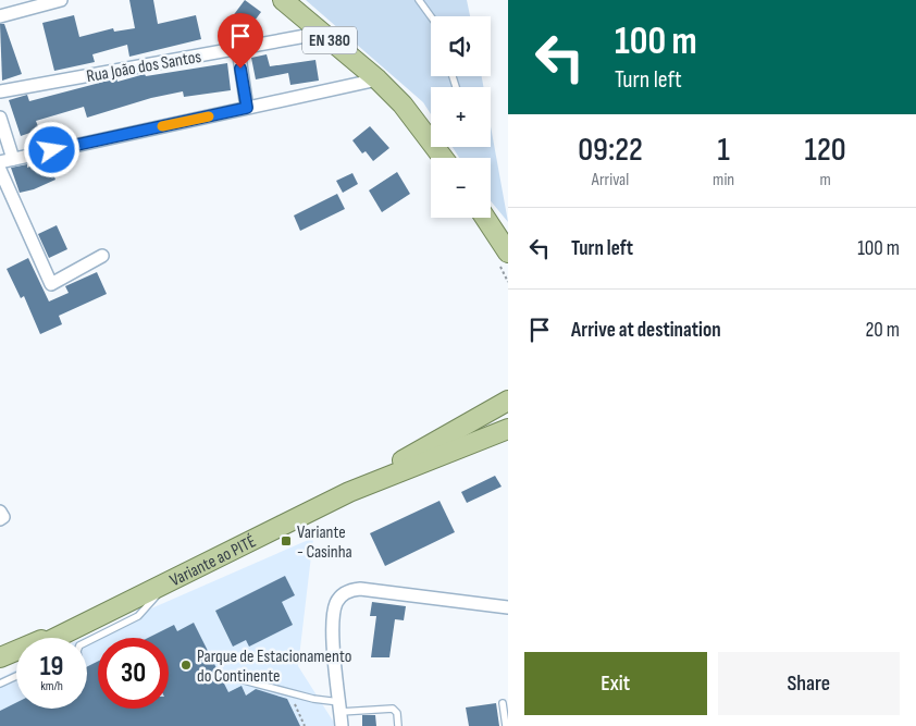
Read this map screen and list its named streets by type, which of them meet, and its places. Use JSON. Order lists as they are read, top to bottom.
{
  "streets": {
    "main road": ["EN 380", "Variante ao PITÉ"],
    "street": ["Rua João dos Santos"]
  },
  "crossings": [
    ["EN 380", "Rua João dos Santos"]
  ],
  "places": {
    "transit": ["Variante - Casinha"],
    "other": ["Parque de Estacionamento do Continente"]
  },
  "page": {
    "turn": ["100 m", "Turn left"],
    "map_buttons": ["+", "−"],
    "eta": [
      "09:22",
      "Arrival",
      "1",
      "min",
      "120",
      "m"
    ],
    "list": [
      {
        "name": "Turn left",
        "value": "100 m"
      },
      {
        "name": "Arrive at destination",
        "value": "20 m"
      }
    ],
    "speed": "19 km/h",
    "limit": "30",
    "buttons": ["Exit", "Share"]
  }
}
